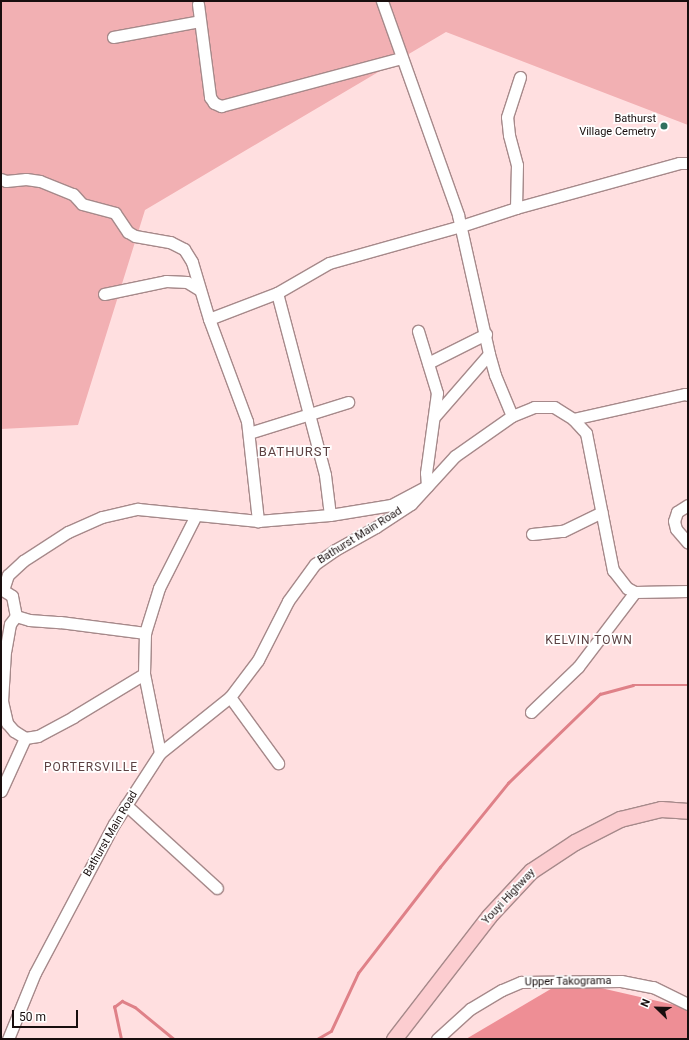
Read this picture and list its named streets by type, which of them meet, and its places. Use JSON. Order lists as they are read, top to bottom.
{
  "streets": {
    "main road": ["Youyi Highway"],
    "street": ["Bathurst Main Road", "Upper Takograma"]
  },
  "districts": ["BATHURST", "KELVIN TOWN", "PORTERSVILLE"],
  "places": ["Bathurst Village Cemetry"],
  "scale_bar": "50 m",
  "north": "top left"
}
